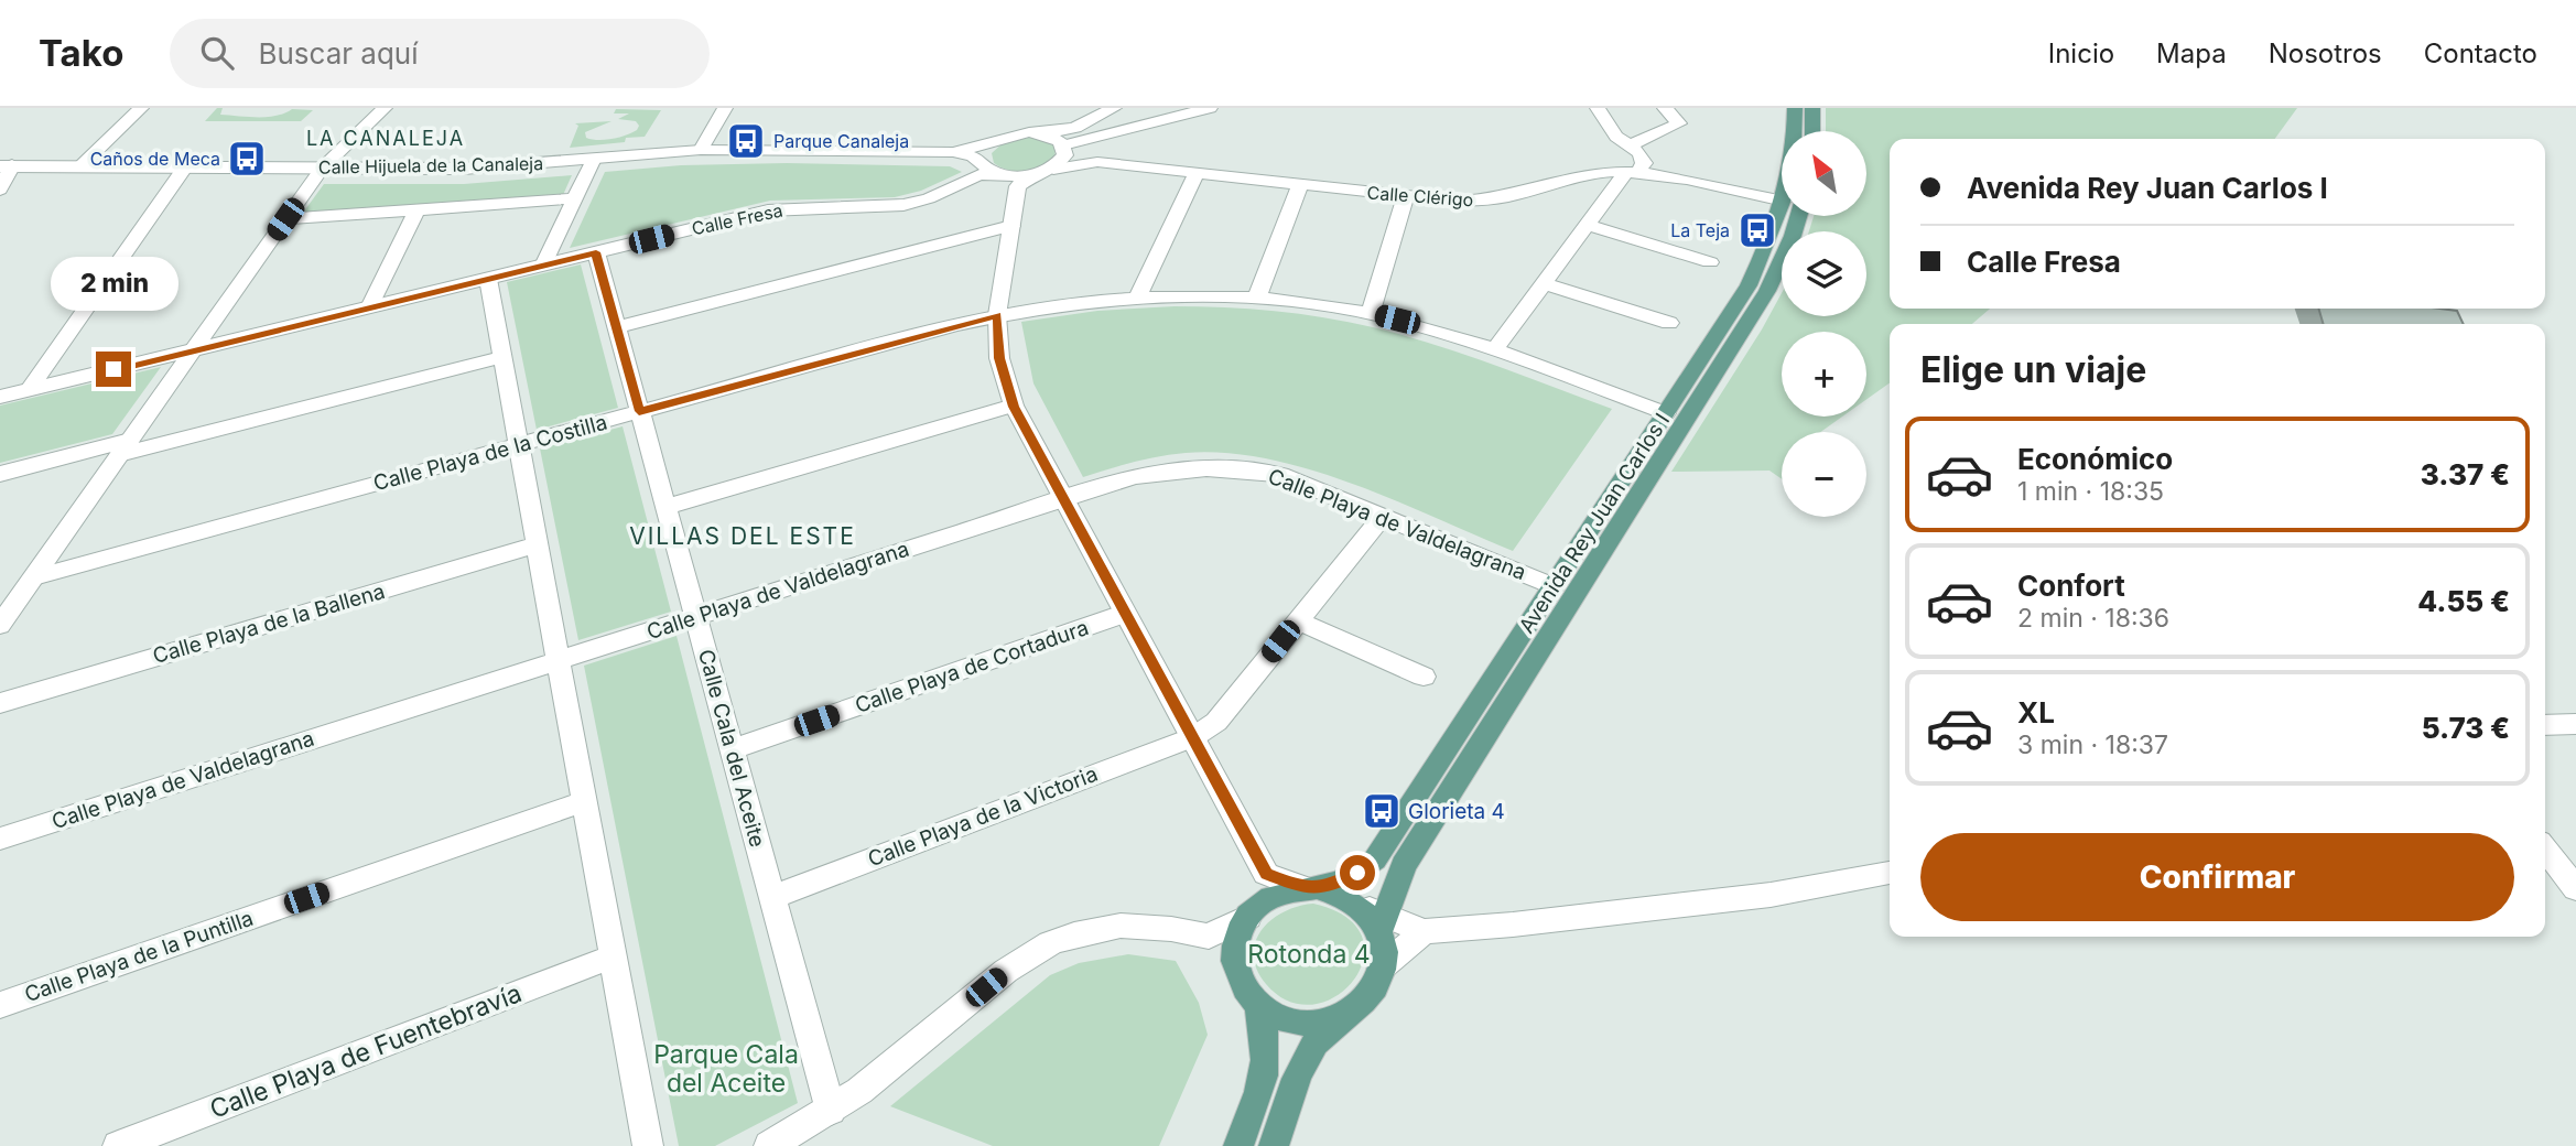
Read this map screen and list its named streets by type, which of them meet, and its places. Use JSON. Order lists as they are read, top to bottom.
{
  "streets": {
    "main road": ["Avenida Rey Juan Carlos I"],
    "street": [
      "Calle Hijuela de la Canaleja",
      "Calle Clérigo",
      "Calle Fresa",
      "Calle Playa de la Costilla",
      "Calle Playa de Valdelagrana",
      "Calle Playa de la Ballena",
      "Calle Playa de Cortadura",
      "Calle Cala del Aceite",
      "Calle Playa de la Victoria",
      "Calle Playa de la Puntilla",
      "Calle Playa de Fuentebravía"
    ]
  },
  "crossings": [
    ["Calle Hijuela de la Canaleja", "Calle Clérigo"],
    ["Calle Hijuela de la Canaleja", "Calle Fresa"],
    ["Calle Fresa", "Calle Cala del Aceite"],
    ["Calle Playa de la Costilla", "Avenida Rey Juan Carlos I"],
    ["Calle Playa de la Costilla", "Calle Cala del Aceite"],
    ["Avenida Rey Juan Carlos I", "Calle Playa de Valdelagrana"],
    ["Calle Playa de Valdelagrana", "Calle Cala del Aceite"],
    ["Calle Playa de Valdelagrana", "Calle Playa de la Victoria"],
    ["Calle Playa de Cortadura", "Calle Cala del Aceite"],
    ["Calle Cala del Aceite", "Calle Playa de la Victoria"]
  ],
  "districts": ["LA CANALEJA", "VILLAS DEL ESTE"],
  "parks": ["Rotonda 4", "Parque Cala del Aceite"],
  "places": {
    "bus stop": [
      "Parque Canaleja",
      "Caños de Meca",
      "La Teja",
      "Glorieta 4"
    ]
  },
  "north": "top left",
  "page": {
    "header": "Tako",
    "search": "Buscar aquí",
    "nav": [
      "Inicio",
      "Mapa",
      "Nosotros",
      "Contacto"
    ],
    "map_buttons": ["+", "−"],
    "banner": ["Avenida Rey Juan Carlos I", "Calle Fresa"],
    "bubble": "2 min",
    "heading": "Elige un viaje",
    "list": [
      {
        "name": "Económico",
        "note": "1 min · 18:35",
        "value": "3.37 €"
      },
      {
        "name": "Confort",
        "note": "2 min · 18:36",
        "value": "4.55 €"
      },
      {
        "name": "XL",
        "note": "3 min · 18:37",
        "value": "5.73 €"
      }
    ],
    "buttons": "Confirmar"
  }
}
